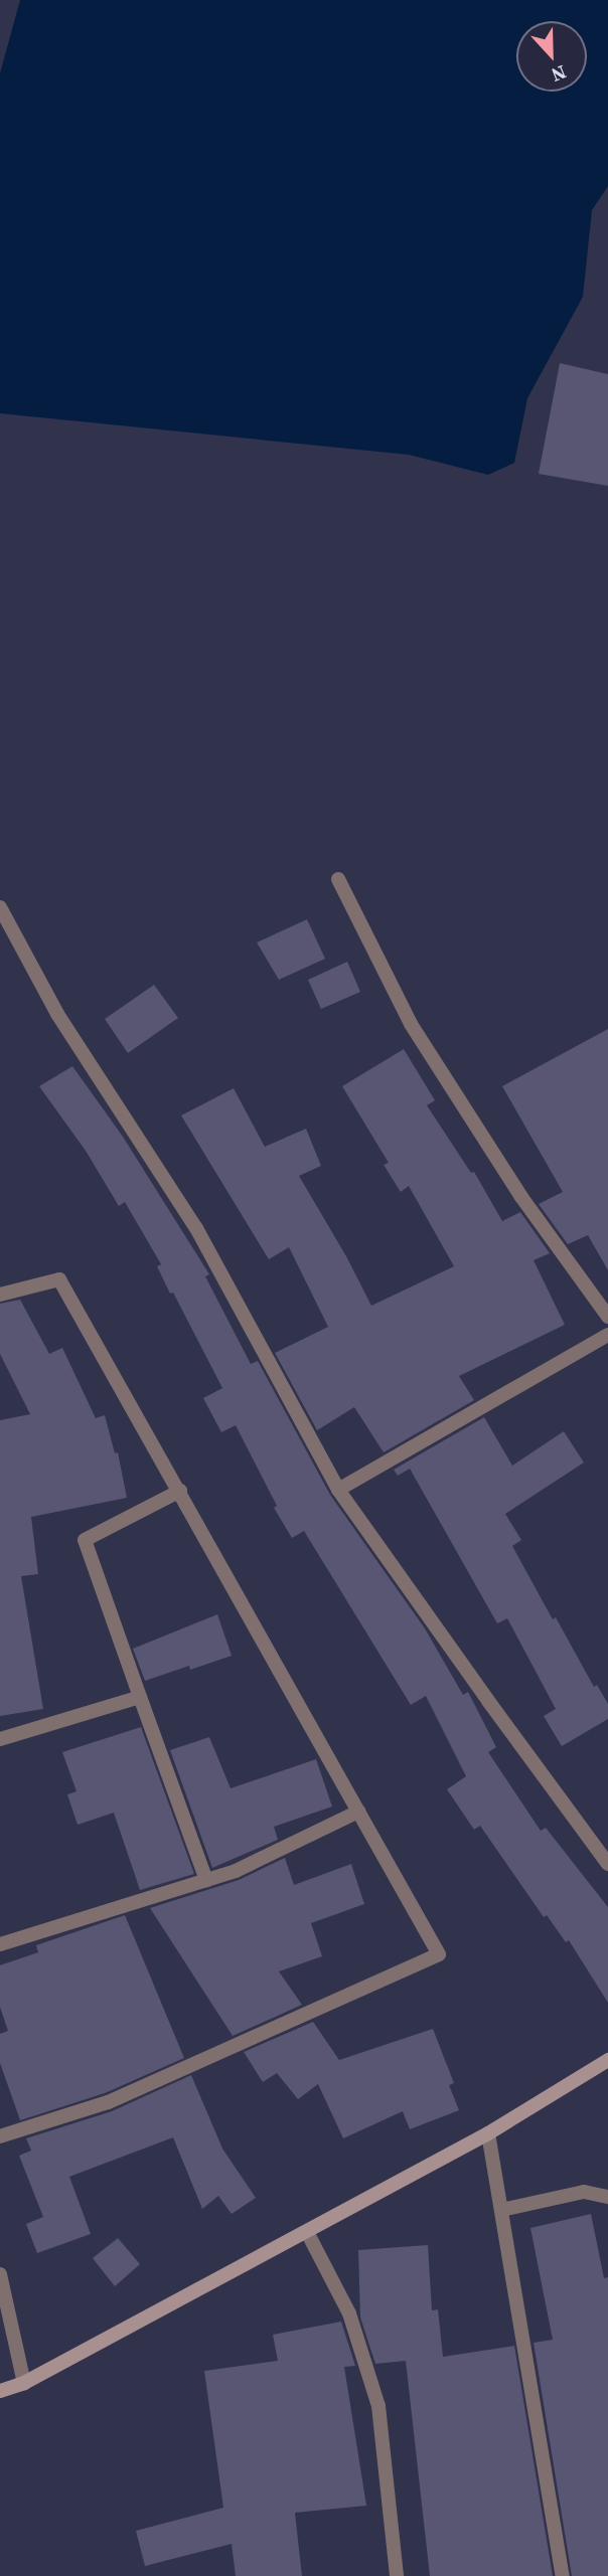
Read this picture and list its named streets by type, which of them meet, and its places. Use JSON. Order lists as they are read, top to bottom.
{
  "north": "bottom"
}
